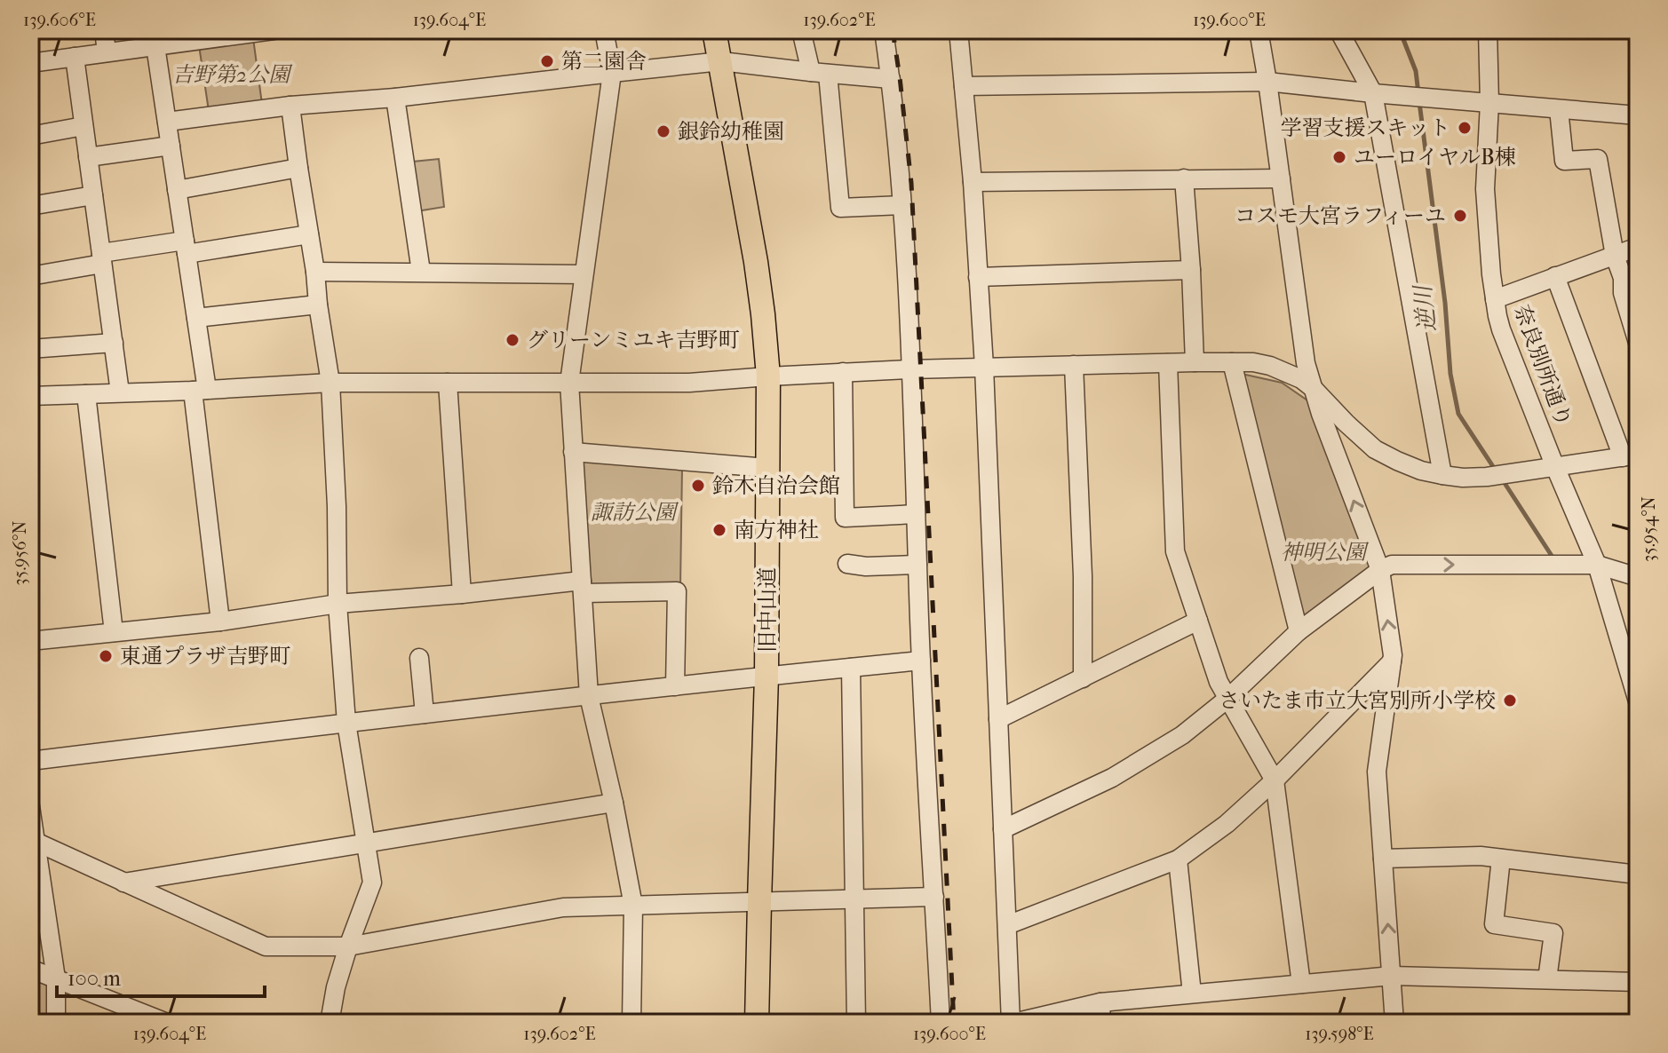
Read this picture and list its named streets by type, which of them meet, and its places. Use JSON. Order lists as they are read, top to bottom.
{
  "streets": {
    "main road": ["旧中山道"],
    "street": ["奈良別所通り"]
  },
  "water": ["逆川"],
  "parks": ["吉野第2公園", "諏訪公園", "神明公園"],
  "places": [
    "第二園舎",
    "学習支援スキット",
    "銀鈴幼稚園",
    "ユーロイヤルB棟",
    "コスモ大宮ラフィーユ",
    "グリーンミユキ吉野町",
    "鈴木自治会館",
    "南方神社",
    "東通プラザ吉野町",
    "さいたま市立大宮別所小学校"
  ],
  "scale_bar": "100 m",
  "coordinates": [
    "139.606°E",
    "139.604°E",
    "139.602°E",
    "139.600°E",
    "35.954°N",
    "35.956°N",
    "139.598°E"
  ]
}
